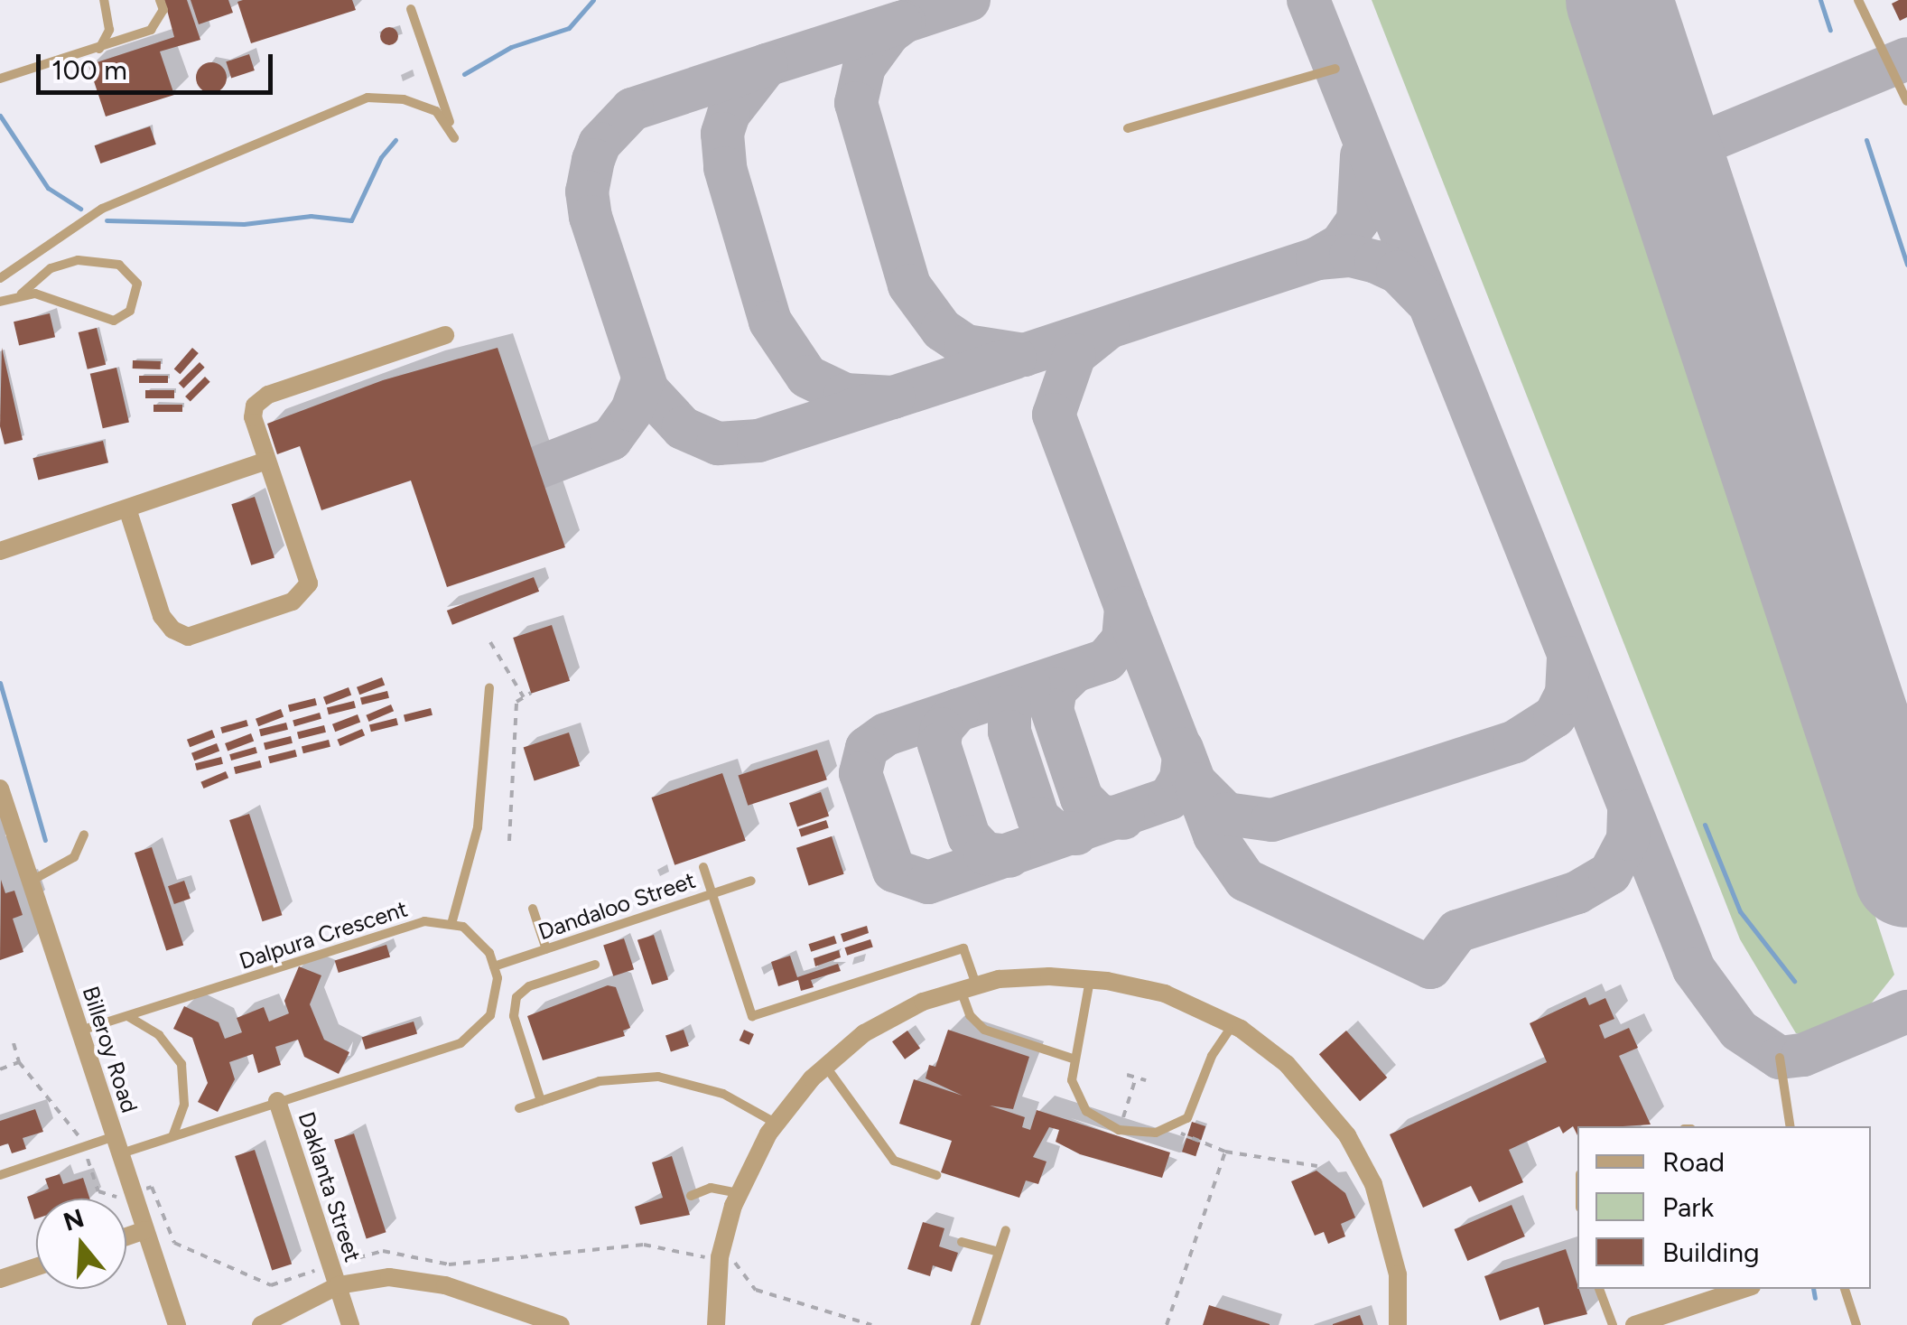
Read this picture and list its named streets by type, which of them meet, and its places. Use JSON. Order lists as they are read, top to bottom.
{
  "streets": {
    "street": ["Billeroy Road", "Daklanta Street"],
    "lane": ["Dandaloo Street", "Dalpura Crescent"]
  },
  "crossings": [
    ["Dalpura Crescent", "Billeroy Road"]
  ],
  "legend": ["Road", "Park", "Building"],
  "scale_bar": "100 m",
  "north": "top"
}
